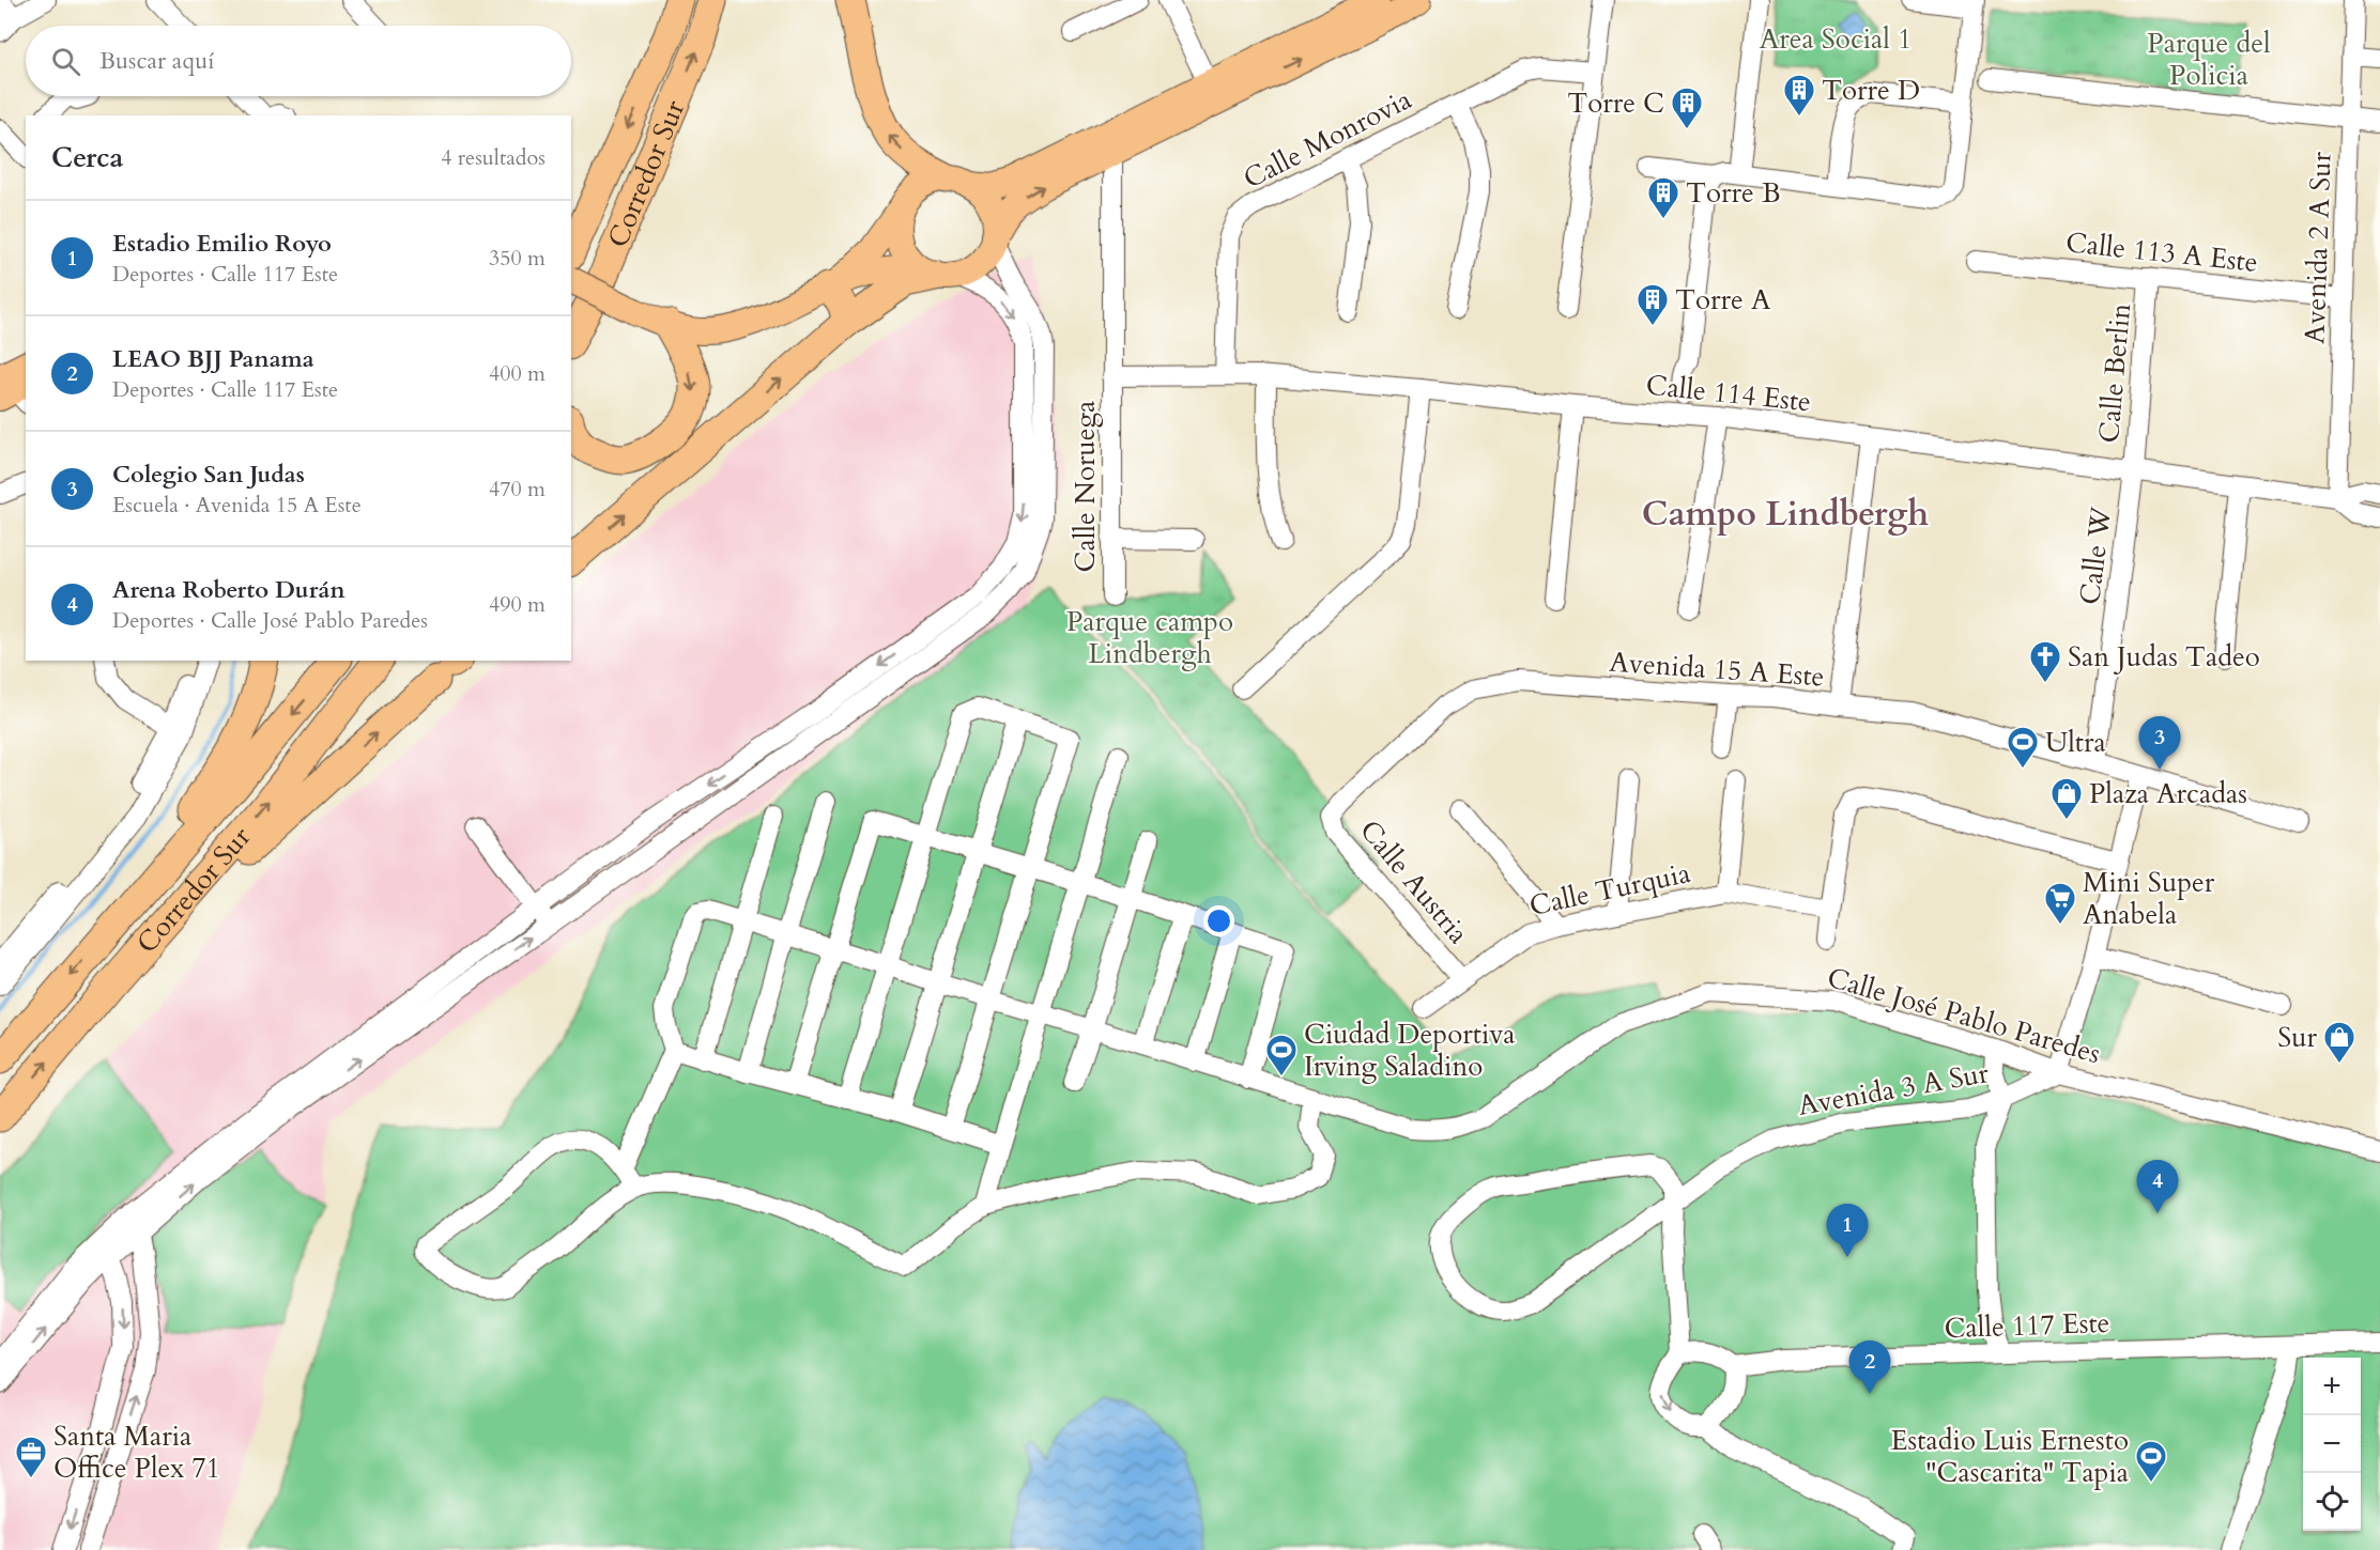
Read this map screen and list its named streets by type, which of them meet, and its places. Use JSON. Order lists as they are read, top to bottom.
{
  "streets": {
    "highway": ["Corredor Sur"],
    "street": [
      "Calle Monrovia",
      "Avenida 2 A Sur",
      "Calle 113 A Este",
      "Calle Berlin",
      "Calle 114 Este",
      "Calle Noruega",
      "Calle W",
      "Avenida 15 A Este",
      "Calle Austria",
      "Calle Turquia",
      "Calle José Pablo Paredes",
      "Avenida 3 A Sur",
      "Calle 117 Este"
    ]
  },
  "crossings": [
    ["Calle Monrovia", "Calle 114 Este"],
    ["Avenida 2 A Sur", "Calle 113 A Este"],
    ["Avenida 2 A Sur", "Calle 114 Este"],
    ["Calle 113 A Este", "Calle Berlin"],
    ["Calle Berlin", "Calle 114 Este"],
    ["Calle Berlin", "Calle W"],
    ["Calle 114 Este", "Calle Noruega"],
    ["Calle 114 Este", "Calle W"],
    ["Calle W", "Avenida 15 A Este"],
    ["Avenida 15 A Este", "Calle Austria"],
    ["Calle Austria", "Calle Turquia"],
    ["Calle José Pablo Paredes", "Avenida 3 A Sur"]
  ],
  "districts": ["Campo Lindbergh"],
  "parks": ["Area Social 1", "Parque del Policia", "Parque campo Lindbergh"],
  "places": {
    "building": [
      "Torre D",
      "Torre C",
      "Torre B",
      "Torre A"
    ],
    "church": ["San Judas Tadeo"],
    "sports": ["Ultra", "Ciudad Deportiva Irving Saladino", "Estadio Luis Ernesto \"Cascarita\" Tapia"],
    "shop": ["Plaza Arcadas", "Sur"],
    "supermarket": ["Mini Super Anabela"],
    "office": ["Santa Maria Office Plex 71"]
  },
  "page": {
    "search": "Buscar aquí",
    "heading": ["Cerca", "4 resultados"],
    "list": [
      {
        "mark": "1",
        "name": "Estadio Emilio Royo",
        "note": "Deportes · Calle 117 Este",
        "value": "350 m"
      },
      {
        "mark": "2",
        "name": "LEAO BJJ Panama",
        "note": "Deportes · Calle 117 Este",
        "value": "400 m"
      },
      {
        "mark": "3",
        "name": "Colegio San Judas",
        "note": "Escuela · Avenida 15 A Este",
        "value": "470 m"
      },
      {
        "mark": "4",
        "name": "Arena Roberto Durán",
        "note": "Deportes · Calle José Pablo Paredes",
        "value": "490 m"
      }
    ],
    "pins": [
      "3",
      "4",
      "1",
      "2"
    ],
    "map_buttons": ["+", "−"]
  }
}
